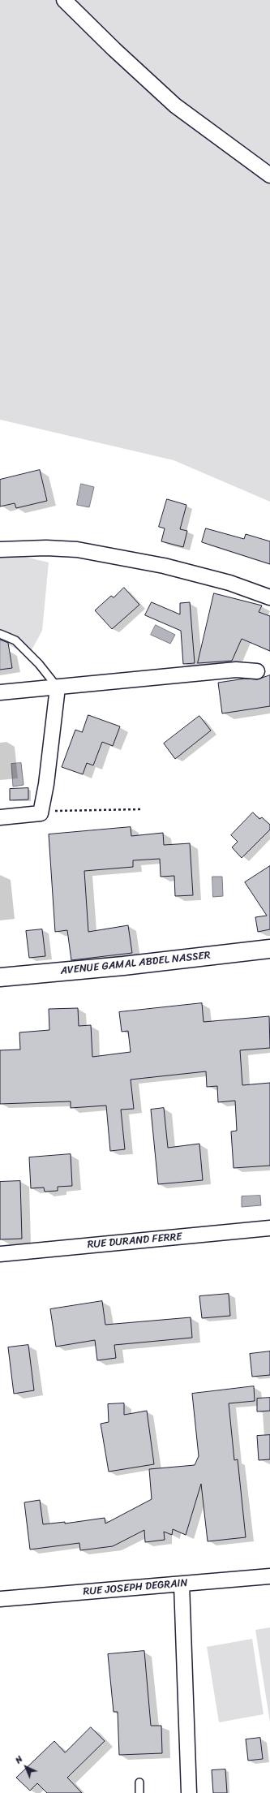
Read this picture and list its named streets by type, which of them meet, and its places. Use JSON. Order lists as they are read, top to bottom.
{
  "streets": {
    "street": ["AVENUE GAMAL ABDEL NASSER", "RUE DURAND FERRE", "RUE JOSEPH DEGRAIN"]
  },
  "north": "top left"
}
